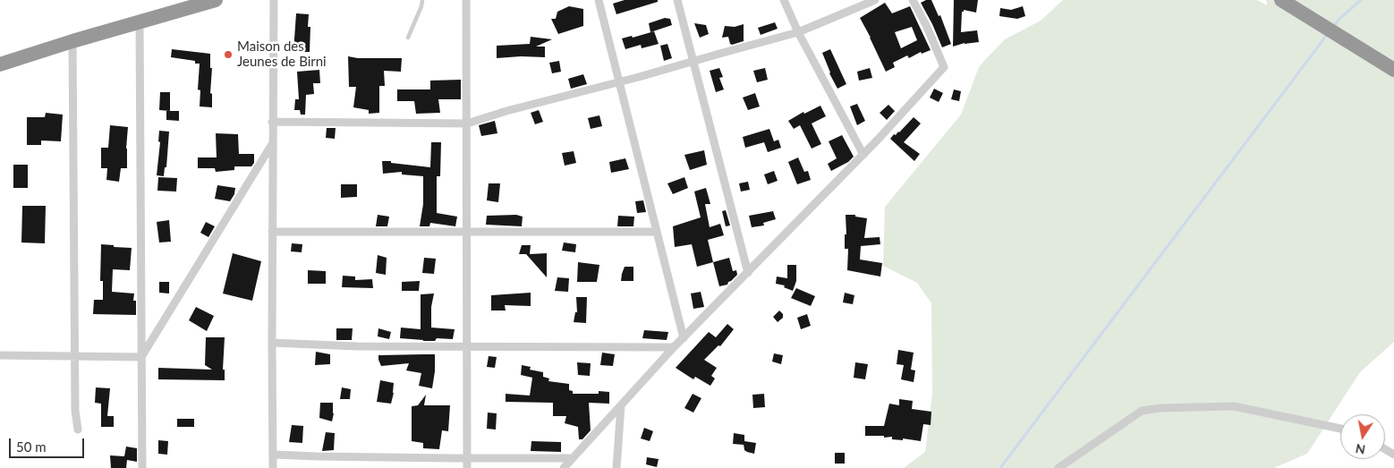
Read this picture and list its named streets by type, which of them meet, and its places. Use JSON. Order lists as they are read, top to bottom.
{
  "places": ["Maison des Jeunes de Birni"],
  "scale_bar": "50 m",
  "north": "bottom"
}
